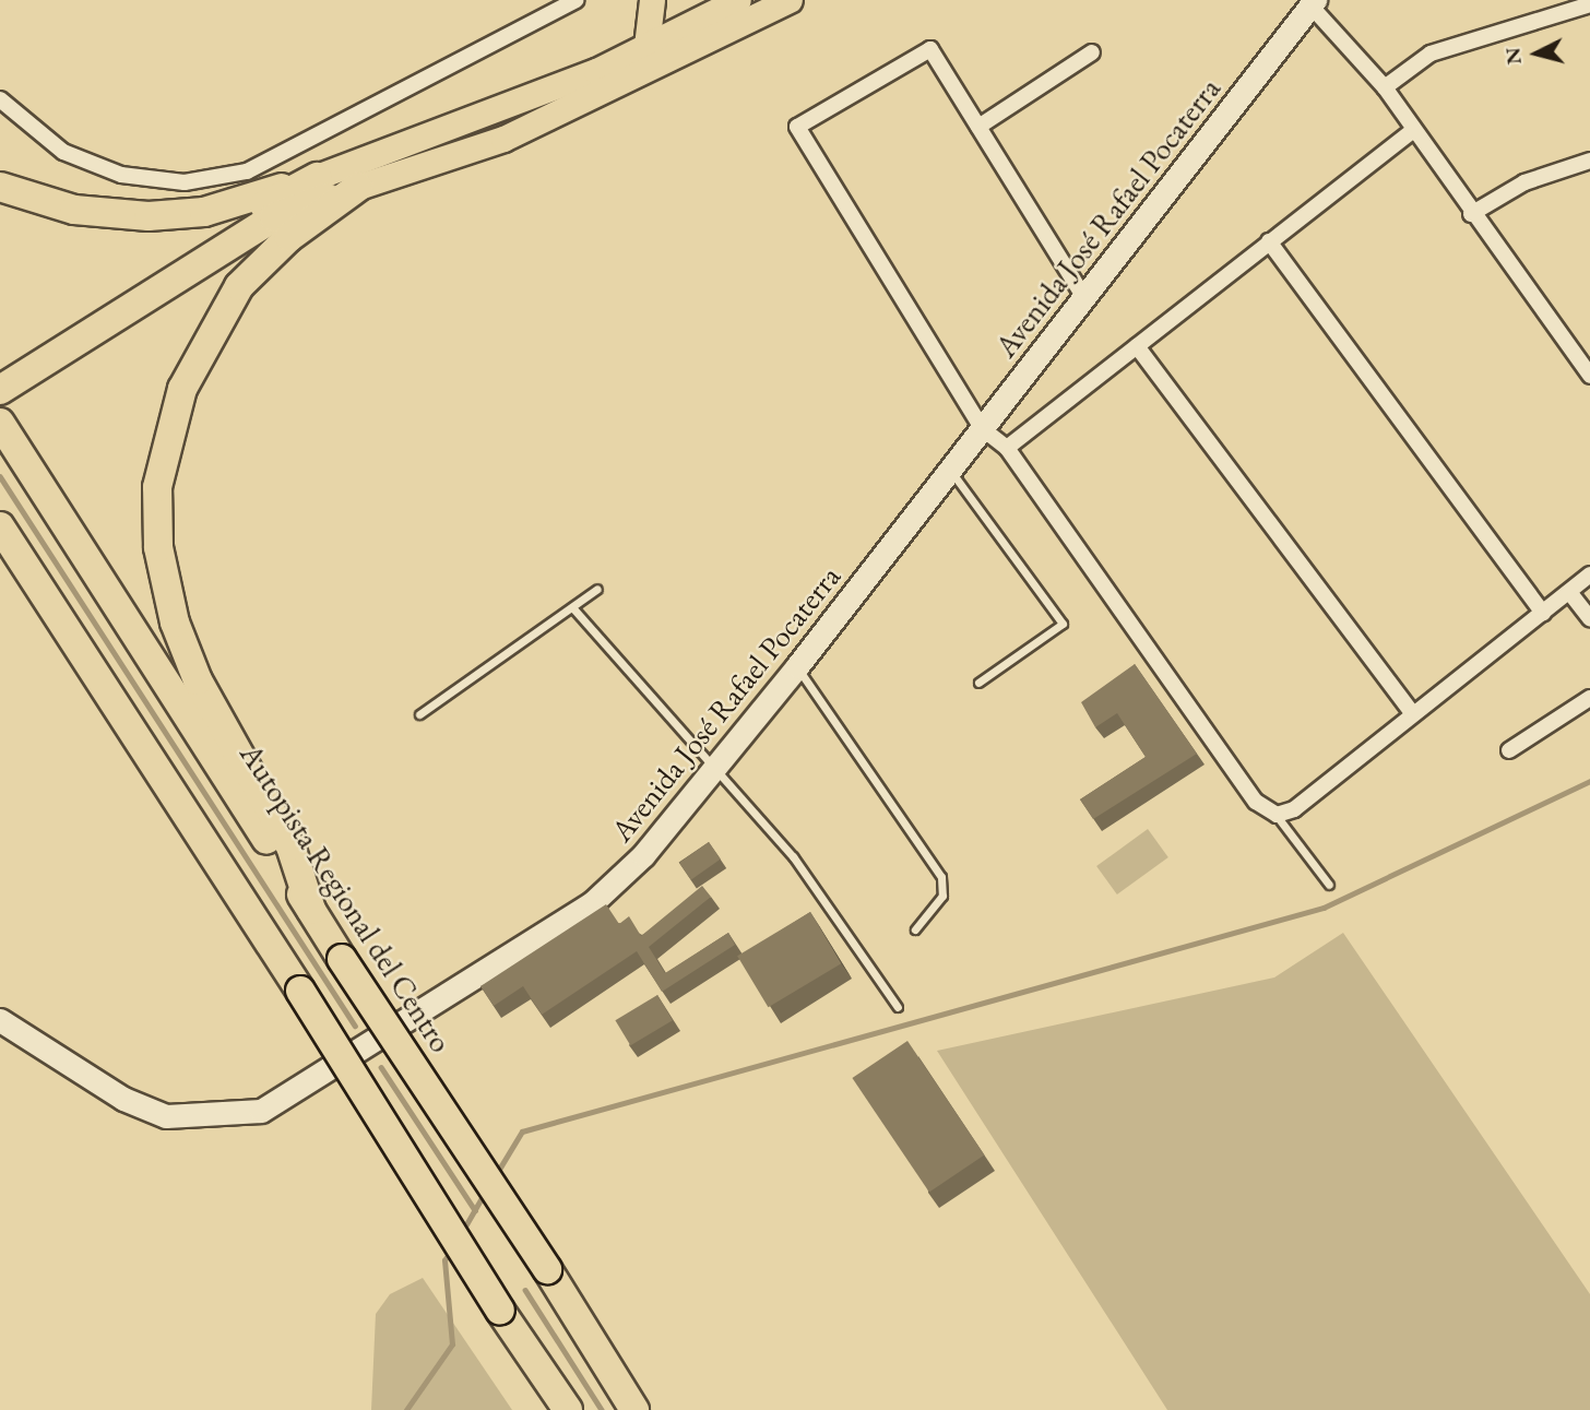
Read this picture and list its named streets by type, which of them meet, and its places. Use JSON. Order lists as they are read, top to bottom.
{
  "streets": {
    "highway": ["Autopista Regional del Centro"],
    "street": ["Avenida José Rafael Pocaterra"]
  },
  "north": "left"
}
